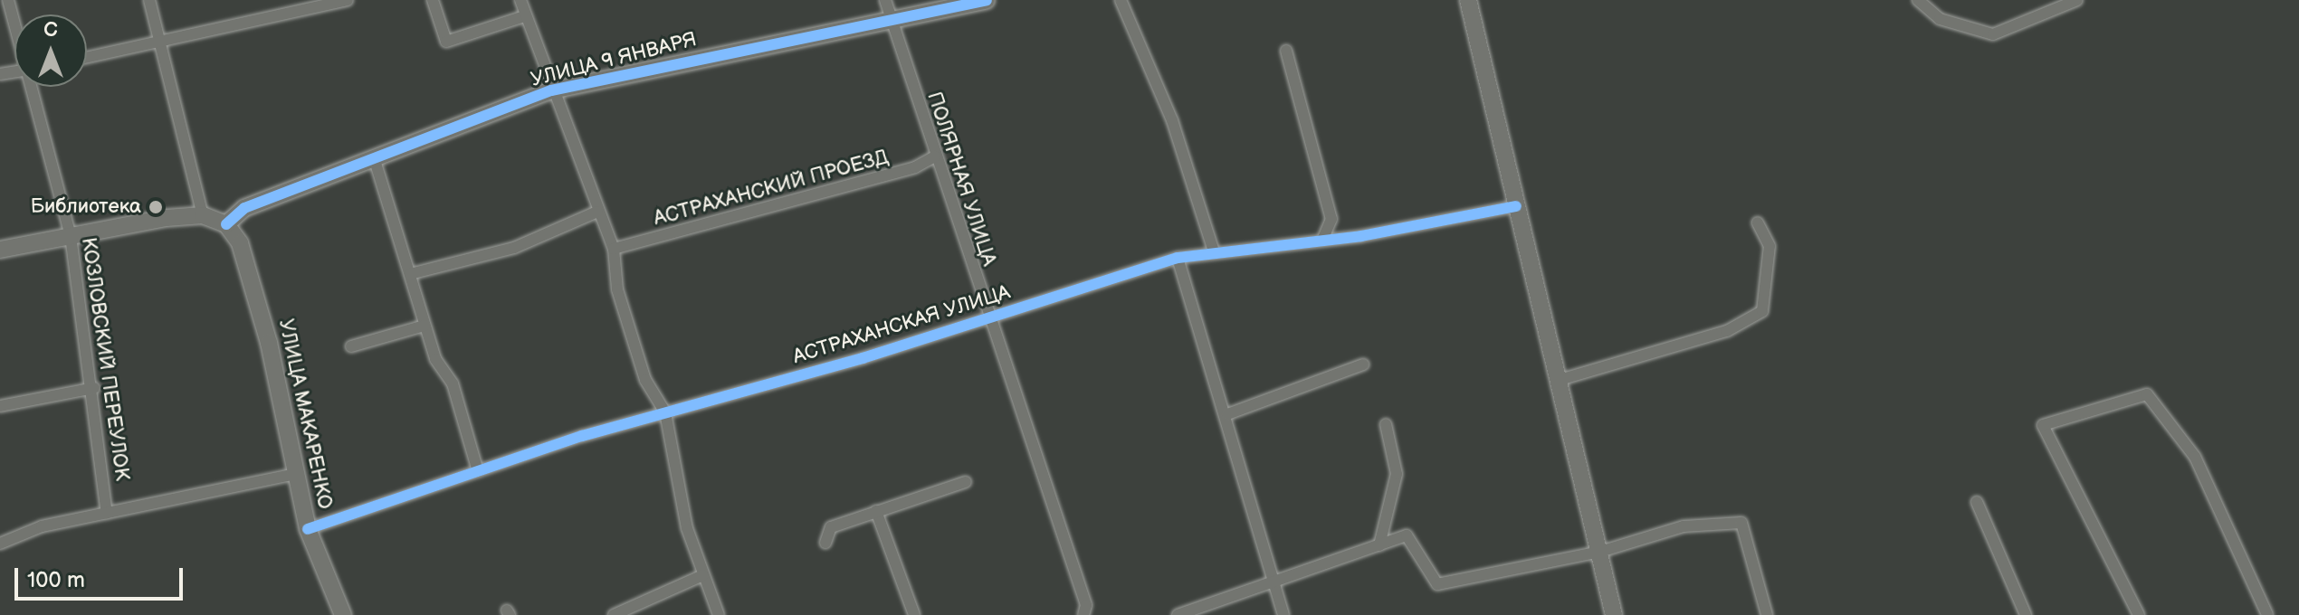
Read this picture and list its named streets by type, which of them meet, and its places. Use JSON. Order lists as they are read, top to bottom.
{
  "streets": {
    "street": [
      "УЛИЦА 9 ЯНВАРЯ",
      "ПОЛЯРНАЯ УЛИЦА",
      "АСТРАХАНСКИЙ ПРОЕЗД",
      "АСТРАХАНСКАЯ УЛИЦА",
      "КОЗЛОВСКИЙ ПЕРЕУЛОК",
      "УЛИЦА МАКАРЕНКО"
    ]
  },
  "crossings": [
    ["УЛИЦА 9 ЯНВАРЯ", "ПОЛЯРНАЯ УЛИЦА"],
    ["УЛИЦА 9 ЯНВАРЯ", "УЛИЦА МАКАРЕНКО"],
    ["ПОЛЯРНАЯ УЛИЦА", "АСТРАХАНСКИЙ ПРОЕЗД"],
    ["ПОЛЯРНАЯ УЛИЦА", "АСТРАХАНСКАЯ УЛИЦА"],
    ["АСТРАХАНСКАЯ УЛИЦА", "УЛИЦА МАКАРЕНКО"]
  ],
  "places": ["Библиотека"],
  "scale_bar": "100 m",
  "north": "top"
}
